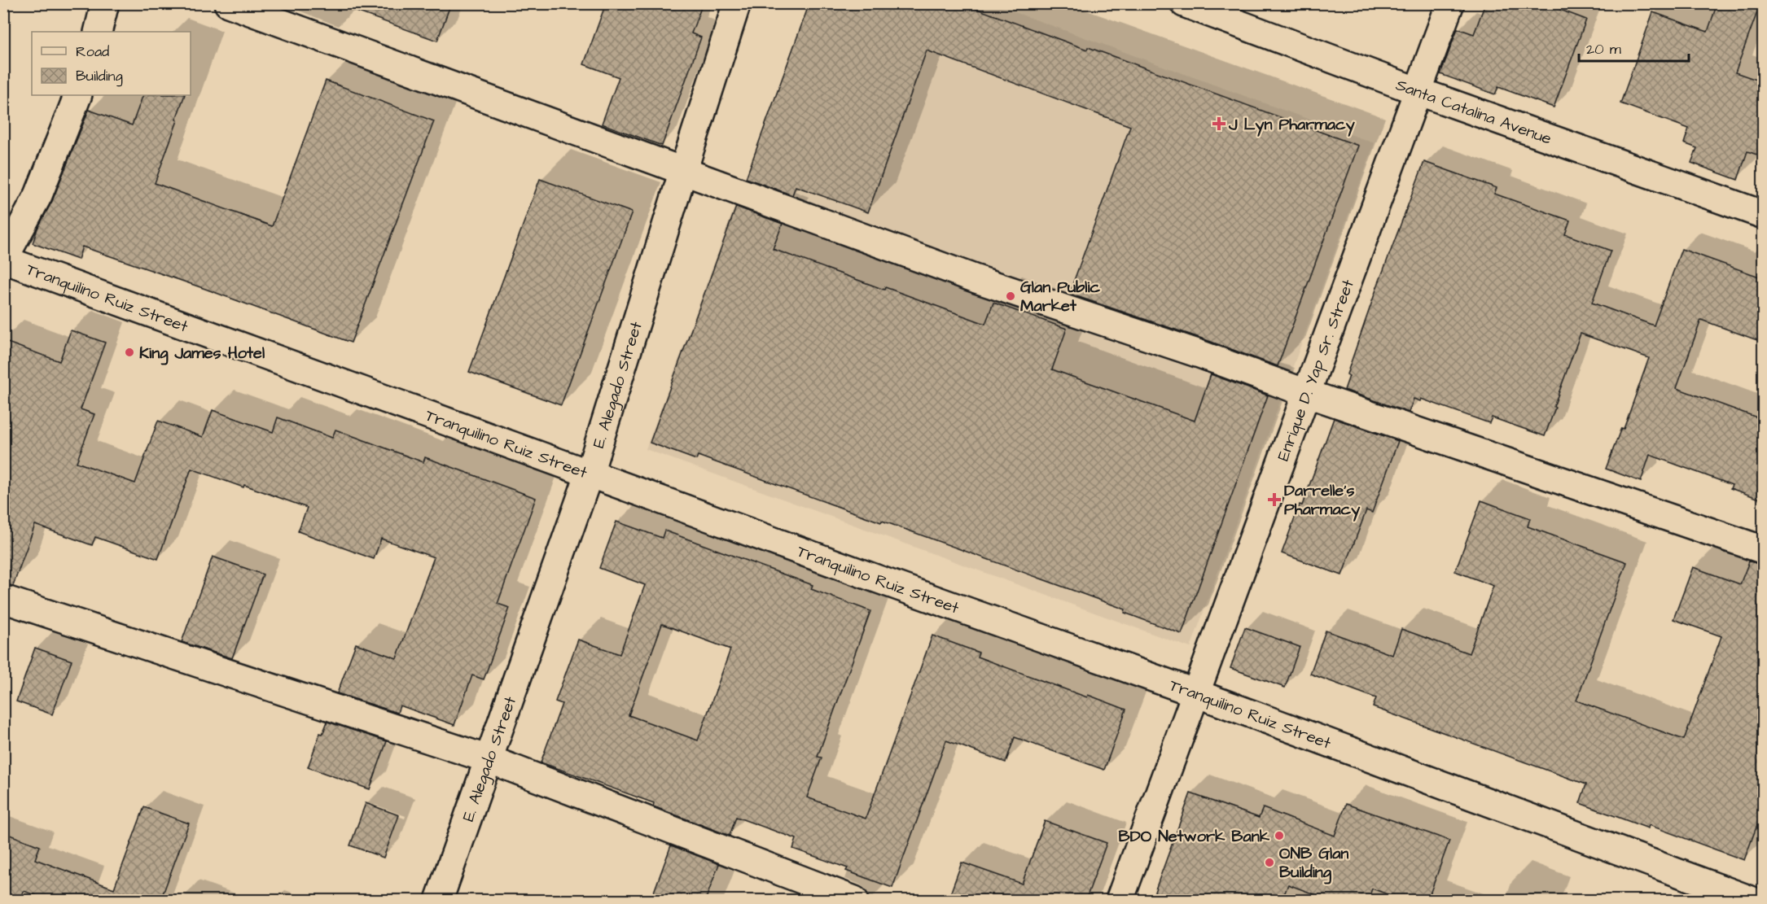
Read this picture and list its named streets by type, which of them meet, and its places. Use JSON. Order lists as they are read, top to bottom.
{
  "streets": {
    "street": [
      "Santa Catalina Avenue",
      "Tranquilino Ruiz Street",
      "Enrique D. Yap Sr. Street",
      "E. Alegado Street"
    ]
  },
  "crossings": [
    ["Santa Catalina Avenue", "Enrique D. Yap Sr. Street"],
    ["Tranquilino Ruiz Street", "Enrique D. Yap Sr. Street"],
    ["Tranquilino Ruiz Street", "E. Alegado Street"]
  ],
  "places": {
    "health": ["J Lyn Pharmacy", "Darrelle's Pharmacy"],
    "other": [
      "Glan Public Market",
      "King James Hotel",
      "BDO Network Bank",
      "ONB Glan Building"
    ]
  },
  "legend": ["Road", "Building"],
  "scale_bar": "20 m"
}
